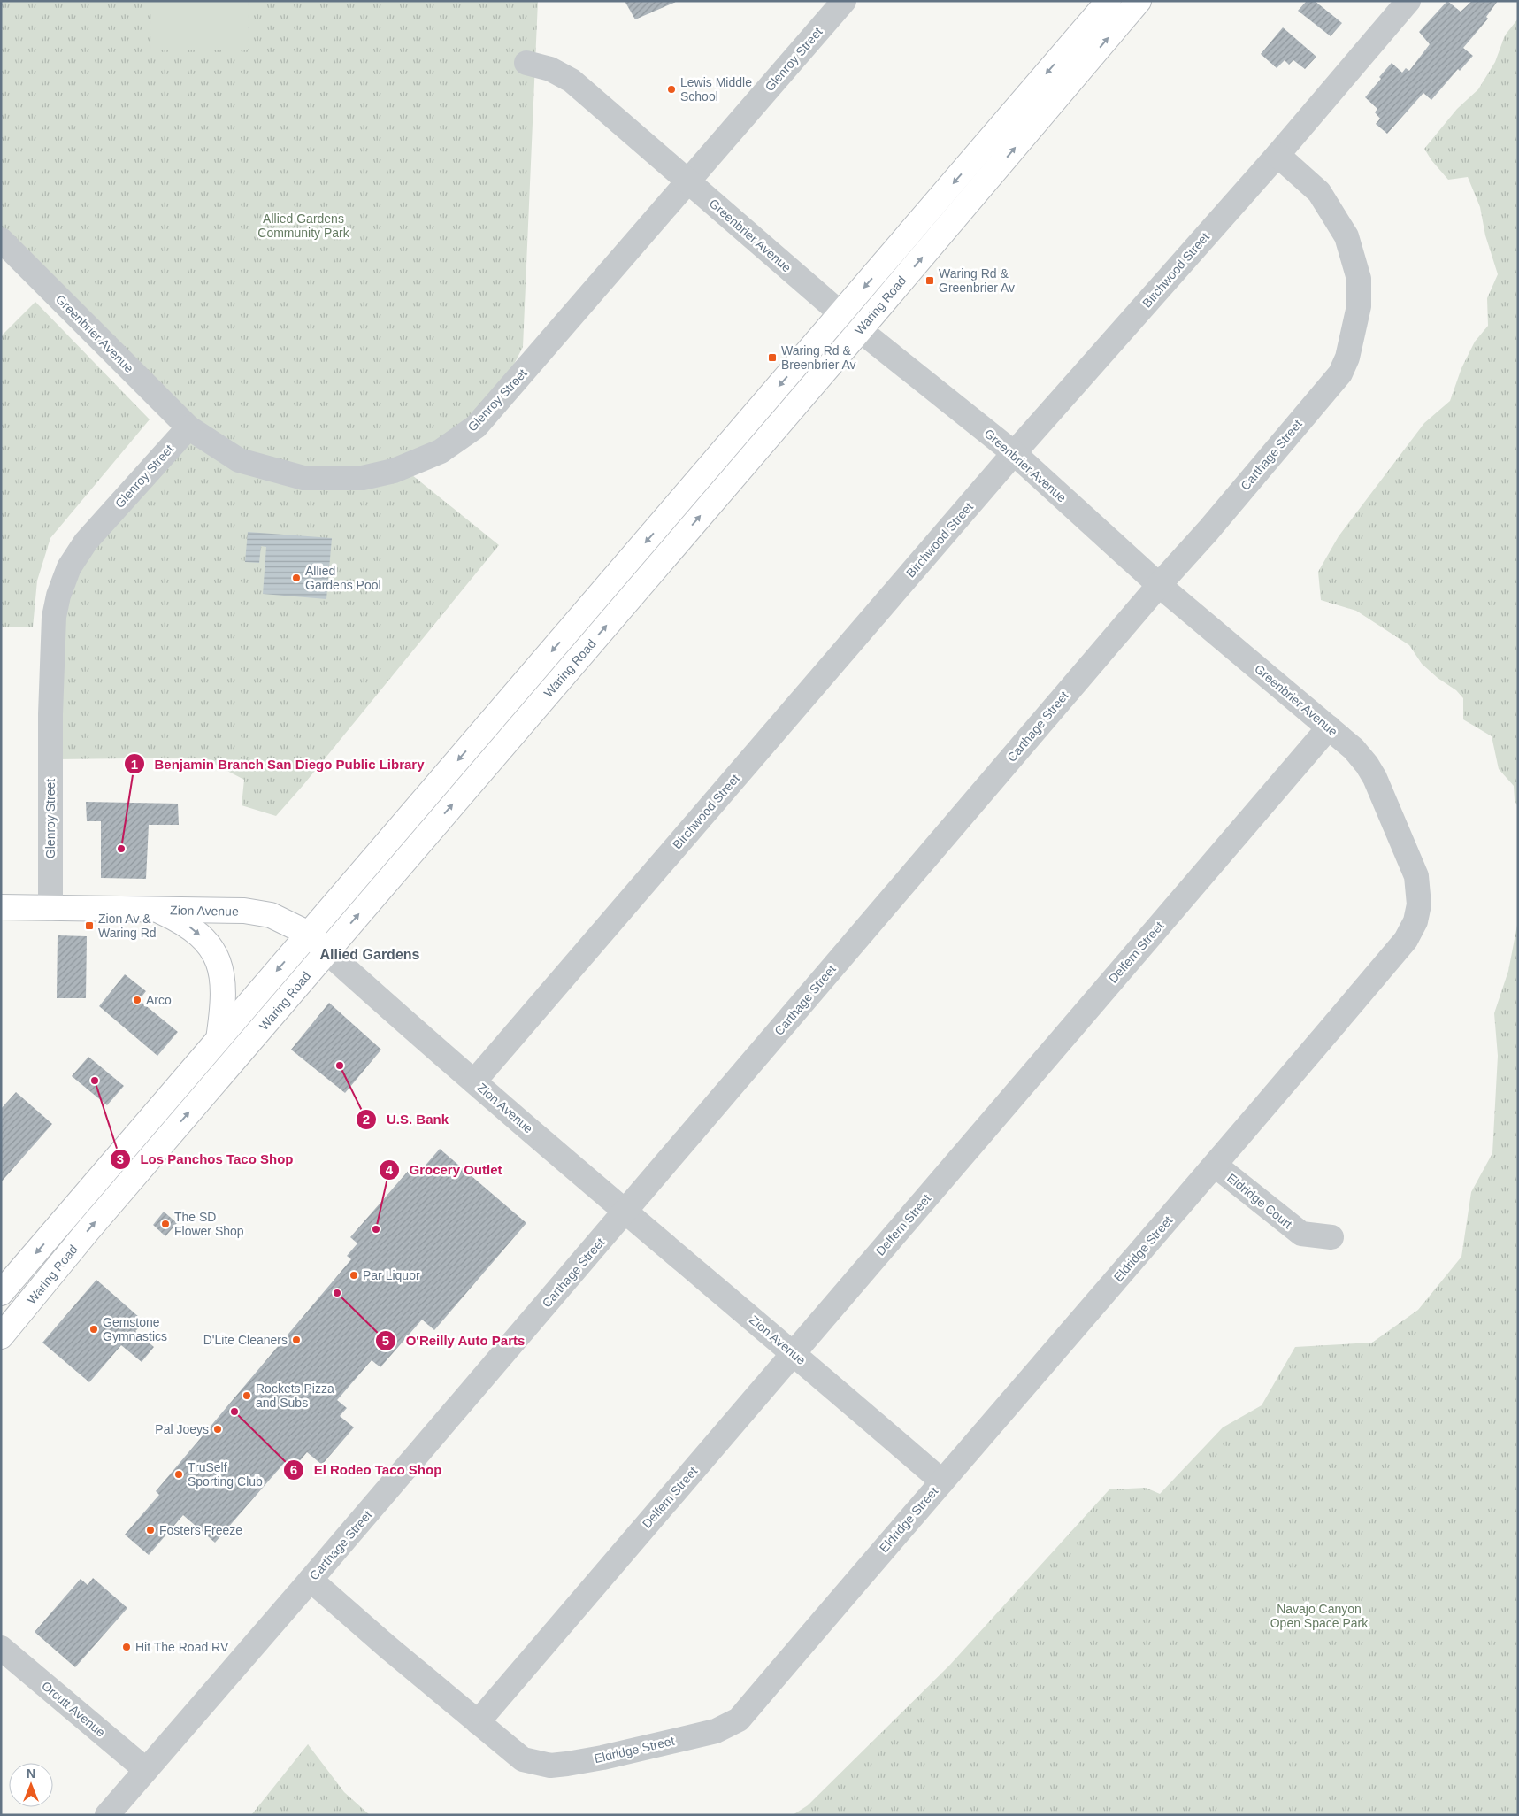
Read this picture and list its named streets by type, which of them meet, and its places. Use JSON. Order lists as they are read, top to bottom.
{
  "streets": {
    "main road": ["Waring Road", "Zion Avenue"],
    "street": [
      "Glenroy Street",
      "Greenbrier Avenue",
      "Birchwood Street",
      "Carthage Street",
      "Delfern Street",
      "Eldridge Court",
      "Eldridge Street",
      "Orcutt Avenue"
    ]
  },
  "crossings": [
    ["Glenroy Street", "Greenbrier Avenue"],
    ["Glenroy Street", "Zion Avenue"],
    ["Greenbrier Avenue", "Birchwood Street"],
    ["Greenbrier Avenue", "Waring Road"],
    ["Greenbrier Avenue", "Carthage Street"],
    ["Greenbrier Avenue", "Delfern Street"],
    ["Greenbrier Avenue", "Eldridge Street"],
    ["Birchwood Street", "Carthage Street"],
    ["Birchwood Street", "Zion Avenue"],
    ["Waring Road", "Zion Avenue"],
    ["Carthage Street", "Zion Avenue"],
    ["Carthage Street", "Eldridge Street"],
    ["Carthage Street", "Orcutt Avenue"],
    ["Zion Avenue", "Delfern Street"],
    ["Zion Avenue", "Eldridge Street"],
    ["Delfern Street", "Eldridge Street"],
    ["Eldridge Court", "Eldridge Street"]
  ],
  "districts": ["Allied Gardens"],
  "parks": ["Allied Gardens Community Park", "Navajo Canyon Open Space Park"],
  "places": {
    "other": [
      "Lewis Middle School",
      "Allied Gardens Pool",
      "Benjamin Branch San Diego Public Library",
      "Arco",
      "U.S. Bank",
      "Los Panchos Taco Shop",
      "The SD Flower Shop",
      "Grocery Outlet",
      "Par Liquor",
      "O'Reilly Auto Parts",
      "Gemstone Gymnastics",
      "D'Lite Cleaners",
      "Rockets Pizza and Subs",
      "El Rodeo Taco Shop",
      "Pal Joeys",
      "TruSelf Sporting Club",
      "Fosters Freeze",
      "Hit The Road RV"
    ],
    "transit": ["Waring Rd & Greenbrier Av", "Waring Rd & Breenbrier Av", "Zion Av & Waring Rd"]
  },
  "north": "top"
}
